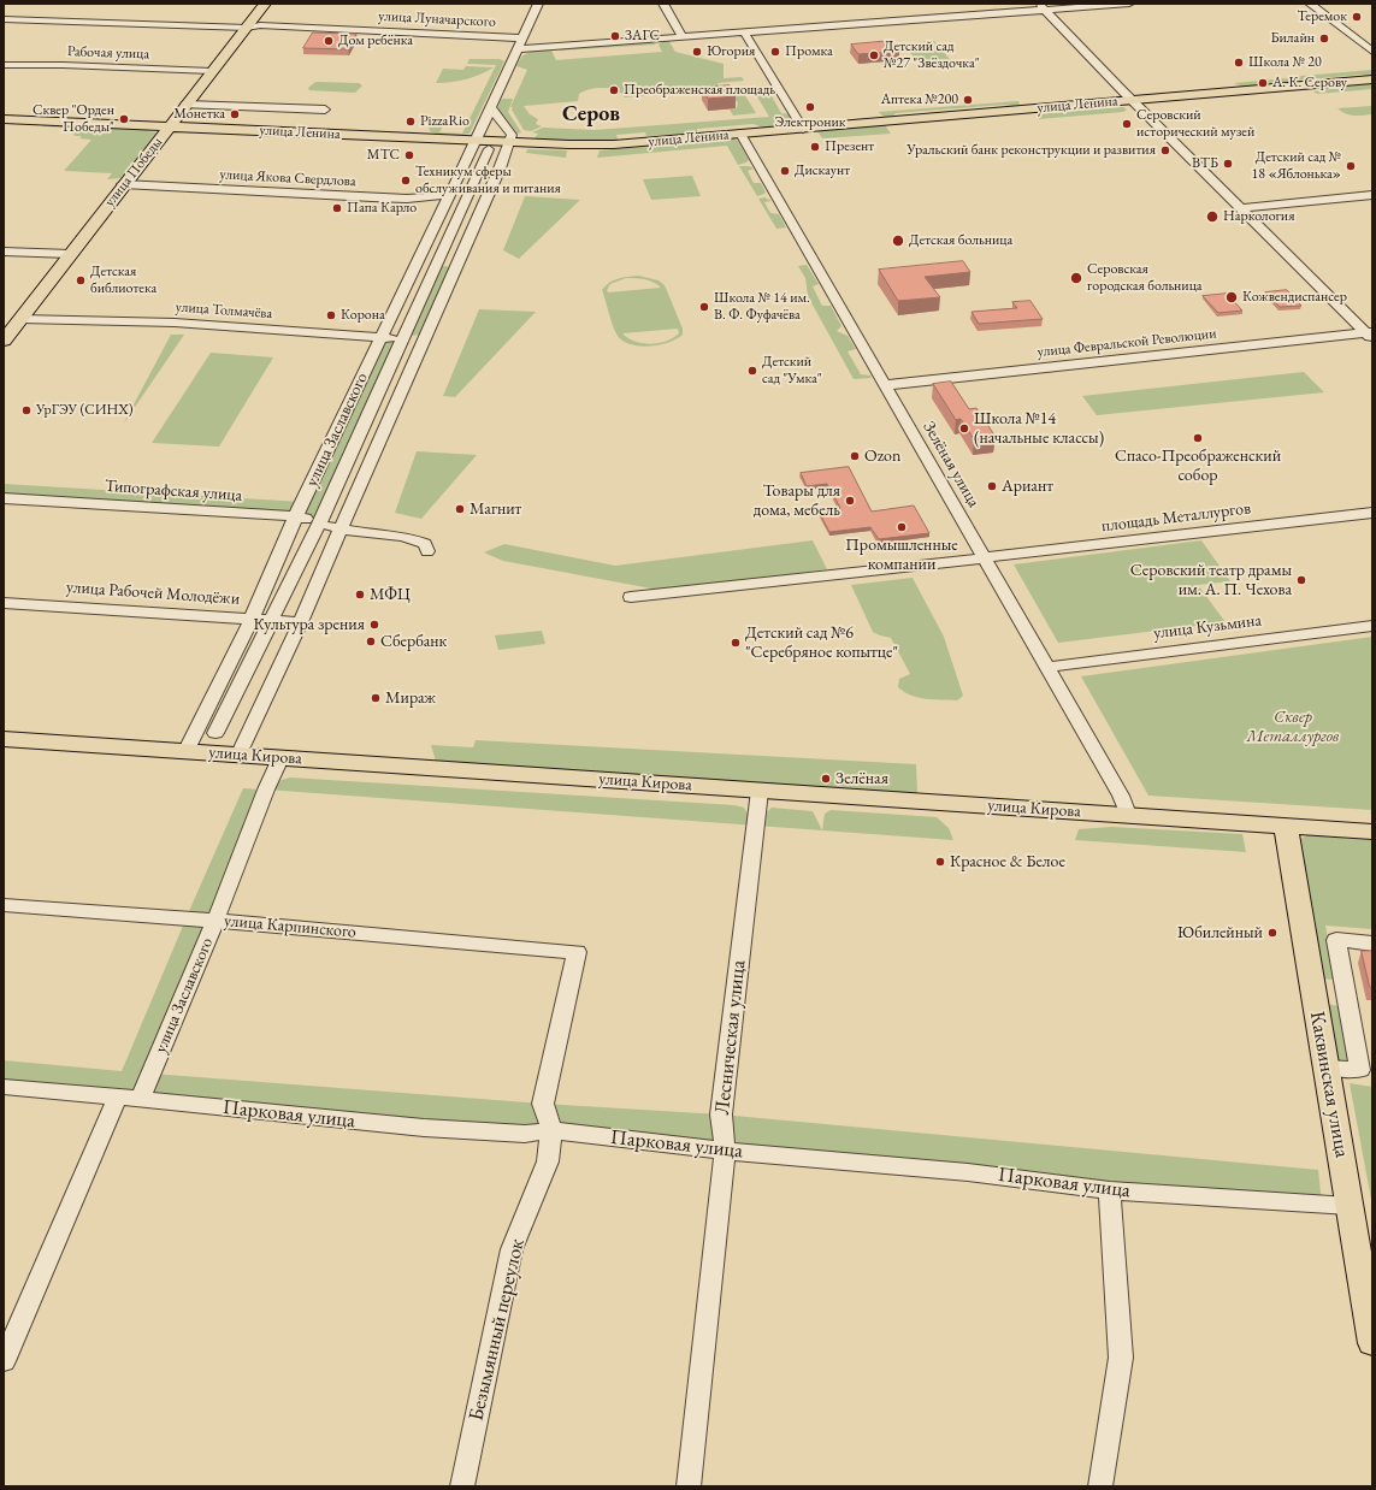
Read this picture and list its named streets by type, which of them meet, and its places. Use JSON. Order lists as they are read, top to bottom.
{
  "streets": {
    "main road": [
      "улица Ленина",
      "улица Победы",
      "улица Кирова",
      "Каквинская улица"
    ],
    "street": [
      "улица Луначарского",
      "Рабочая улица",
      "улица Якова Свердлова",
      "улица Толмачёва",
      "улица Февральской Революции",
      "улица Заславского",
      "Зелёная улица",
      "Типографская улица",
      "площадь Металлургов",
      "улица Рабочей Молодёжи",
      "улица Кузьмина",
      "улица Карпинского",
      "Лесническая улица",
      "Парковая улица",
      "Безымянный переулок"
    ]
  },
  "crossings": [
    ["улица Луначарского", "улица Победы"],
    ["улица Луначарского", "улица Заславского"],
    ["Рабочая улица", "улица Победы"],
    ["улица Ленина", "улица Победы"],
    ["улица Ленина", "улица Заславского"],
    ["улица Ленина", "Зелёная улица"],
    ["улица Победы", "улица Якова Свердлова"],
    ["улица Победы", "улица Толмачёва"],
    ["улица Якова Свердлова", "улица Заславского"],
    ["улица Толмачёва", "улица Заславского"],
    ["улица Февральской Революции", "Зелёная улица"],
    ["улица Заславского", "Типографская улица"],
    ["улица Заславского", "улица Рабочей Молодёжи"],
    ["улица Заславского", "улица Кирова"],
    ["улица Заславского", "улица Карпинского"],
    ["улица Заславского", "Парковая улица"],
    ["Зелёная улица", "площадь Металлургов"],
    ["Зелёная улица", "улица Кузьмина"],
    ["Зелёная улица", "улица Кирова"],
    ["улица Кирова", "Лесническая улица"],
    ["улица Кирова", "Каквинская улица"],
    ["улица Карпинского", "Безымянный переулок"],
    ["Лесническая улица", "Парковая улица"],
    ["Каквинская улица", "Парковая улица"],
    ["Парковая улица", "Безымянный переулок"]
  ],
  "districts": ["Серов"],
  "parks": ["Сквер Металлургов"],
  "places": [
    "Теремок",
    "ЗАГС",
    "Билайн",
    "Дом ребёнка",
    "Югория",
    "Промка",
    "Детский сад №27 \"Звёздочка\"",
    "Школа № 20",
    "А. К. Серову",
    "Преображенская площадь",
    "Аптека №200",
    "Электроник",
    "Монетка",
    "Сквер \"Орден Победы\"",
    "PizzaRio",
    "Серовский исторический музей",
    "Презент",
    "Уральский банк реконструкции и развития",
    "МТС",
    "ВТБ",
    "Детский сад № 18 «Яблонька»",
    "Дискаунт",
    "Техникум сферы обслуживания и питания",
    "Папа Карло",
    "Наркология",
    "Детская больница",
    "Серовская городская больница",
    "Детская библиотека",
    "Кожвендиспансер",
    "Школа № 14 им. В. Ф. Фуфачёва",
    "Корона",
    "Детский сад \"Умка\"",
    "УрГЭУ (СИНХ)",
    "Школа №14 (начальные классы)",
    "Спасо-Преображенский собор",
    "Ozon",
    "Ариант",
    "Товары для дома, мебель",
    "Магнит",
    "Промышленные компании",
    "Серовский театр драмы им. А. П. Чехова",
    "МФЦ",
    "Культура зрения",
    "Сбербанк",
    "Детский сад №6 \"Серебряное копытце\"",
    "Мираж",
    "Зелёная",
    "Красное & Белое",
    "Юбилейный"
  ]
}
